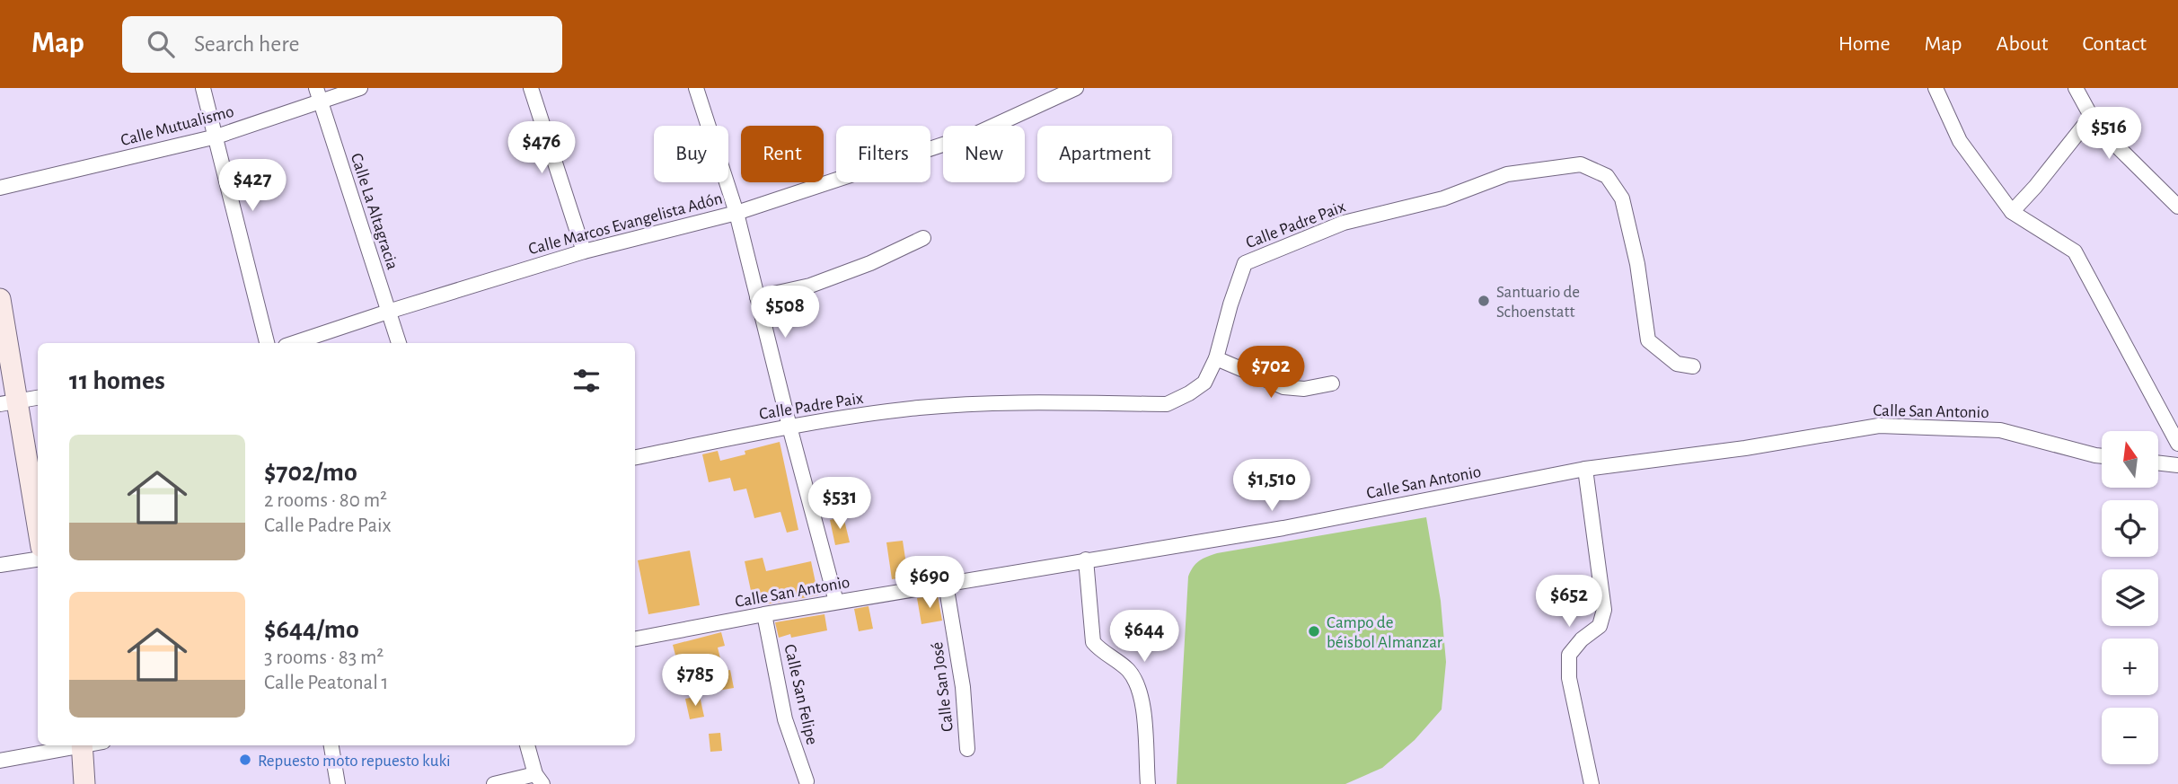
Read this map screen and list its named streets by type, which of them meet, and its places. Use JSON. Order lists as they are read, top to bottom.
{
  "streets": {
    "street": [
      "Calle Mutualismo",
      "Calle La Altagracia",
      "Calle Marcos Evangelista Adón",
      "Calle Padre Paix",
      "Calle San Antonio",
      "Calle San José",
      "Calle San Felipe"
    ]
  },
  "crossings": [
    ["Calle Mutualismo", "Calle La Altagracia"],
    ["Calle La Altagracia", "Calle Marcos Evangelista Adón"],
    ["Calle San Antonio", "Calle San José"],
    ["Calle San Antonio", "Calle San Felipe"]
  ],
  "places": ["Santuario de Schoenstatt", "Campo de béisbol Almanzar", "Repuesto moto repuesto kuki"],
  "north": "top",
  "page": {
    "header": "Map",
    "search": "Search here",
    "nav": [
      "Home",
      "Map",
      "About",
      "Contact"
    ],
    "price": [
      "$516",
      "$476",
      "$427",
      "$508",
      "$702",
      "$1,510",
      "$531",
      "$690",
      "$652",
      "$644",
      "$785"
    ],
    "chip": [
      "Buy",
      "Rent",
      "Filters",
      "New",
      "Apartment"
    ],
    "heading": "11 homes",
    "list": [
      {
        "name": "$702/mo",
        "note": "2 rooms · 80 m² · Calle Padre Paix"
      },
      {
        "name": "$644/mo",
        "note": "3 rooms · 83 m² · Calle Peatonal 1"
      }
    ],
    "map_buttons": ["+", "−"]
  }
}
